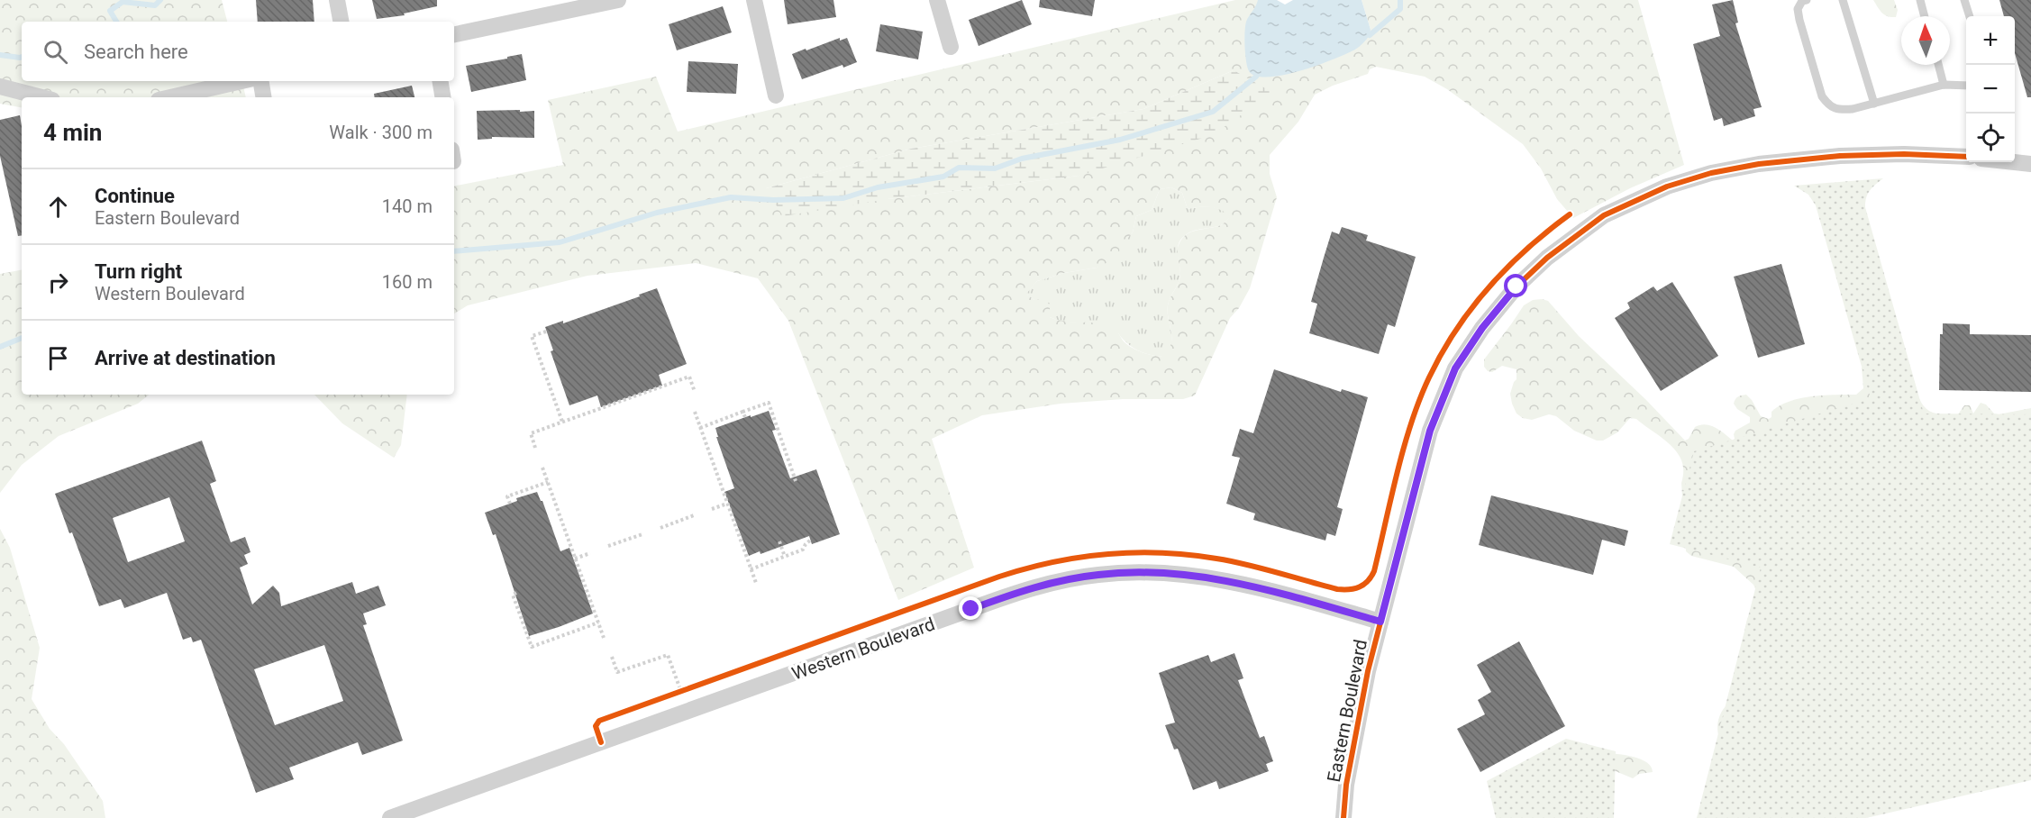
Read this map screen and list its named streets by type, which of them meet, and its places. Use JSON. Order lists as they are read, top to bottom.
{
  "streets": {
    "street": ["Western Boulevard", "Eastern Boulevard"]
  },
  "crossings": [
    ["Western Boulevard", "Eastern Boulevard"]
  ],
  "north": "top",
  "page": {
    "map_buttons": ["+", "−"],
    "search": "Search here",
    "heading": ["4 min", "Walk · 300 m"],
    "list": [
      ["Continue", "Eastern Boulevard", "140 m"],
      ["Turn right", "Western Boulevard", "160 m"],
      "Arrive at destination"
    ]
  }
}
